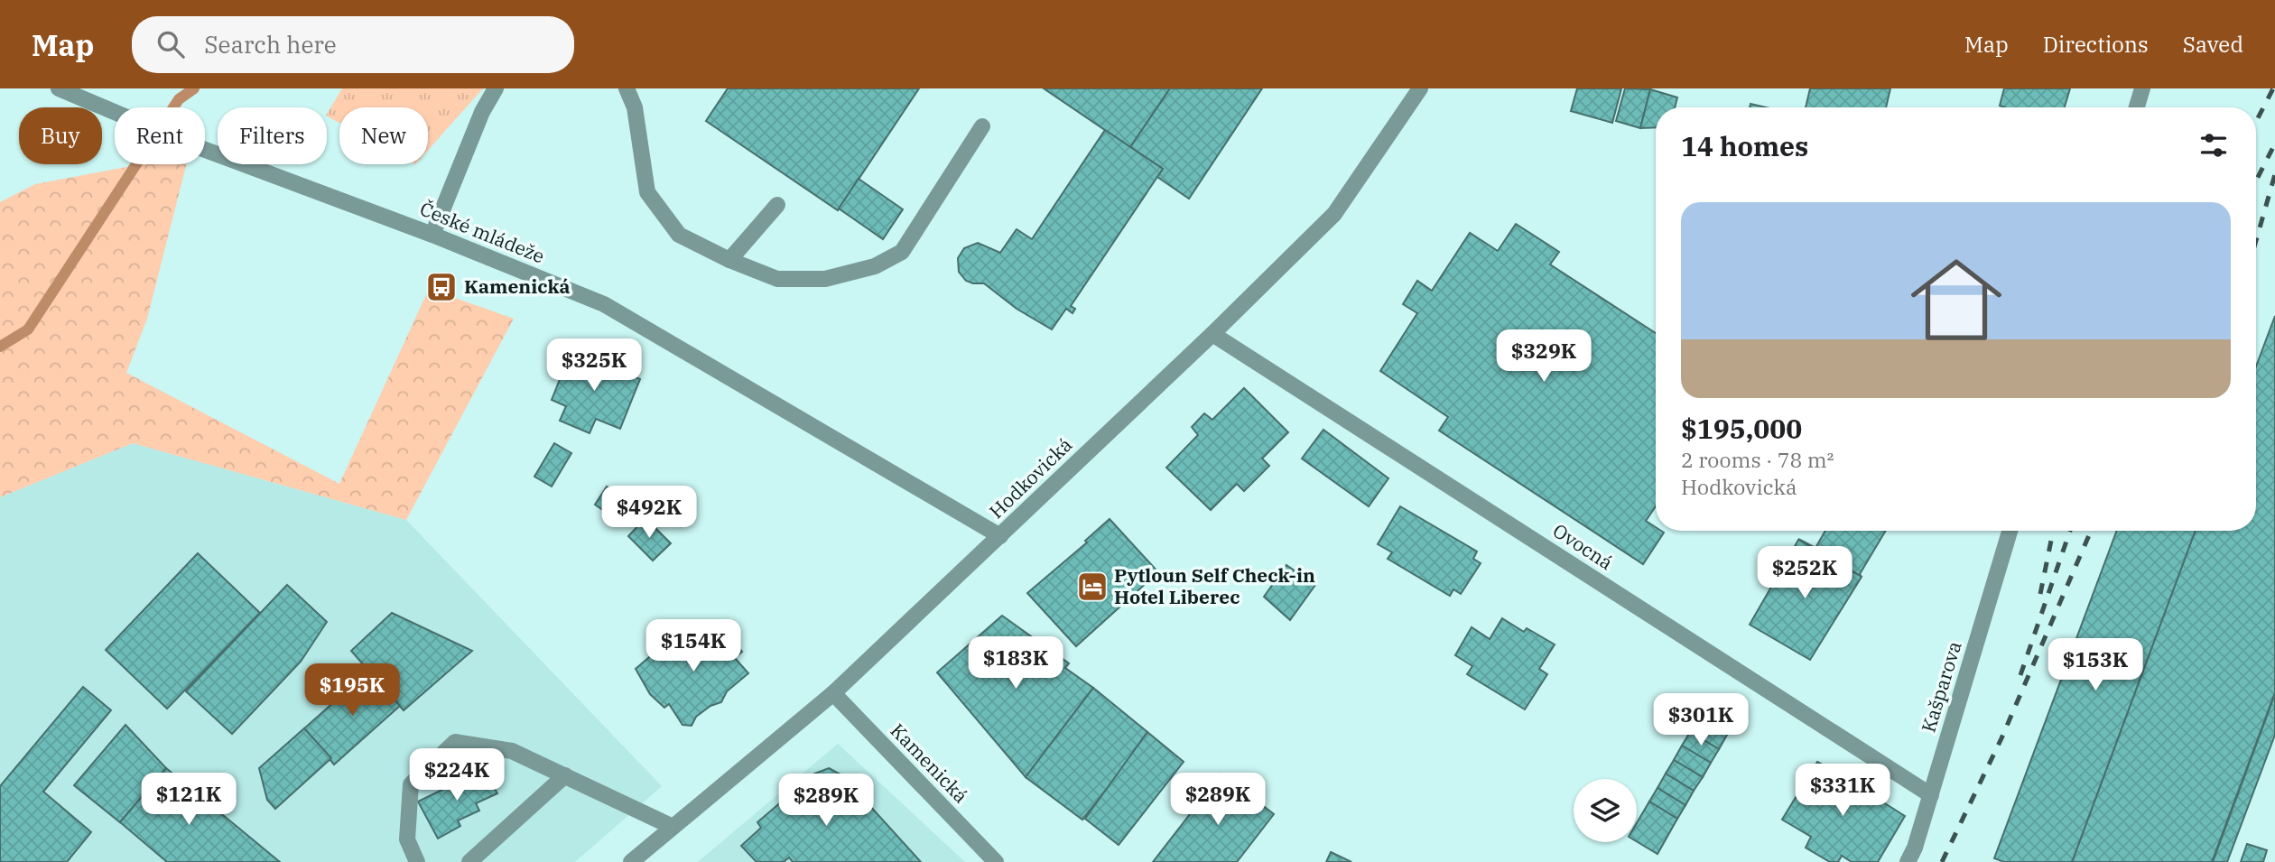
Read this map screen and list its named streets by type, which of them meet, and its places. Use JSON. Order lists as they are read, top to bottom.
{
  "streets": {
    "street": [
      "České mládeže",
      "Hodkovická",
      "Ovocná",
      "Kašparova",
      "Kamenická"
    ]
  },
  "crossings": [
    ["České mládeže", "Hodkovická"],
    ["Hodkovická", "Ovocná"],
    ["Hodkovická", "Kamenická"],
    ["Ovocná", "Kašparova"]
  ],
  "places": {
    "bus stop": ["Kamenická"],
    "hotel": ["Pytloun Self Check-in Hotel Liberec"]
  },
  "page": {
    "header": "Map",
    "search": "Search here",
    "nav": ["Map", "Directions", "Saved"],
    "chip": [
      "Buy",
      "Rent",
      "Filters",
      "New"
    ],
    "heading": "14 homes",
    "list": [
      {
        "name": "$195,000",
        "note": "2 rooms · 78 m² · Hodkovická"
      }
    ],
    "price": [
      "$329K",
      "$325K",
      "$492K",
      "$252K",
      "$154K",
      "$183K",
      "$153K",
      "$195K",
      "$301K",
      "$224K",
      "$331K",
      "$121K",
      "$289K",
      "$289K"
    ]
  }
}
